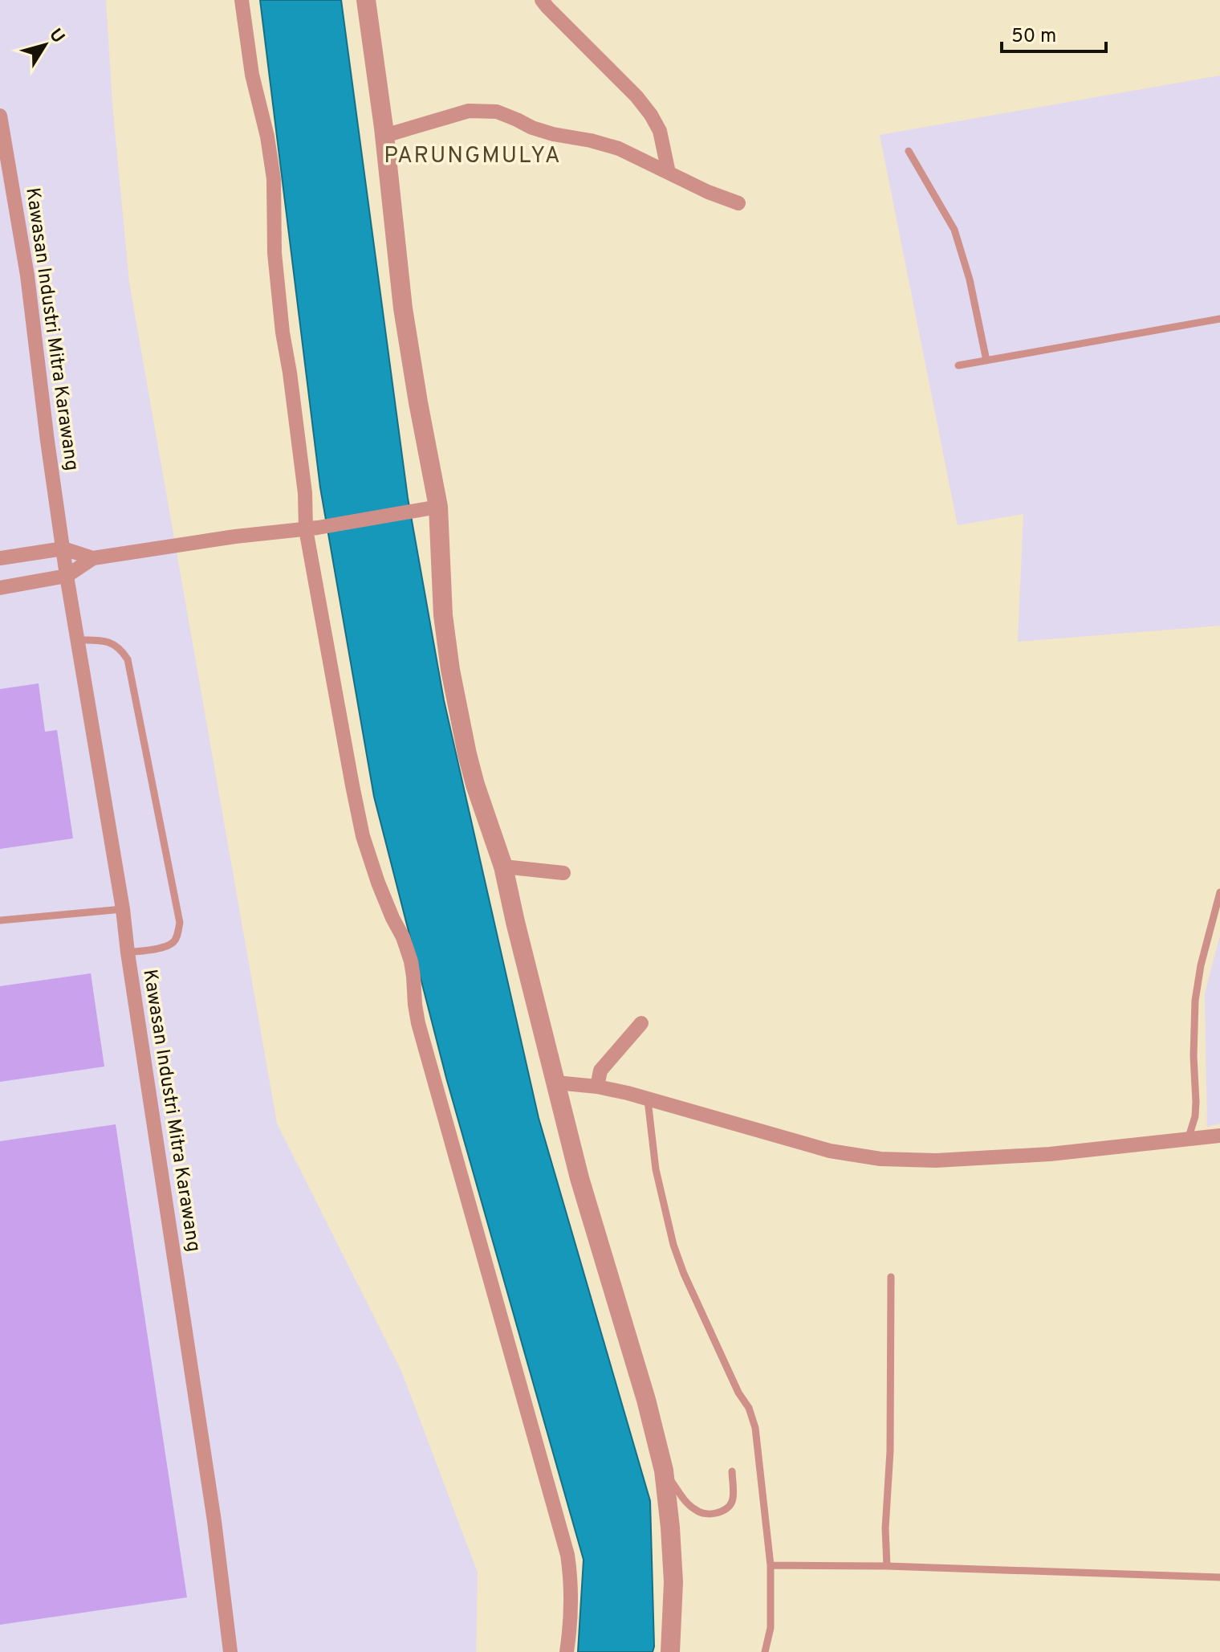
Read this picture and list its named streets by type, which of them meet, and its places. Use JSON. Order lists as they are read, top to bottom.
{
  "streets": {
    "street": ["Kawasan Industri Mitra Karawang"]
  },
  "districts": ["PARUNGMULYA"],
  "scale_bar": "50 m",
  "north": "top right"
}
